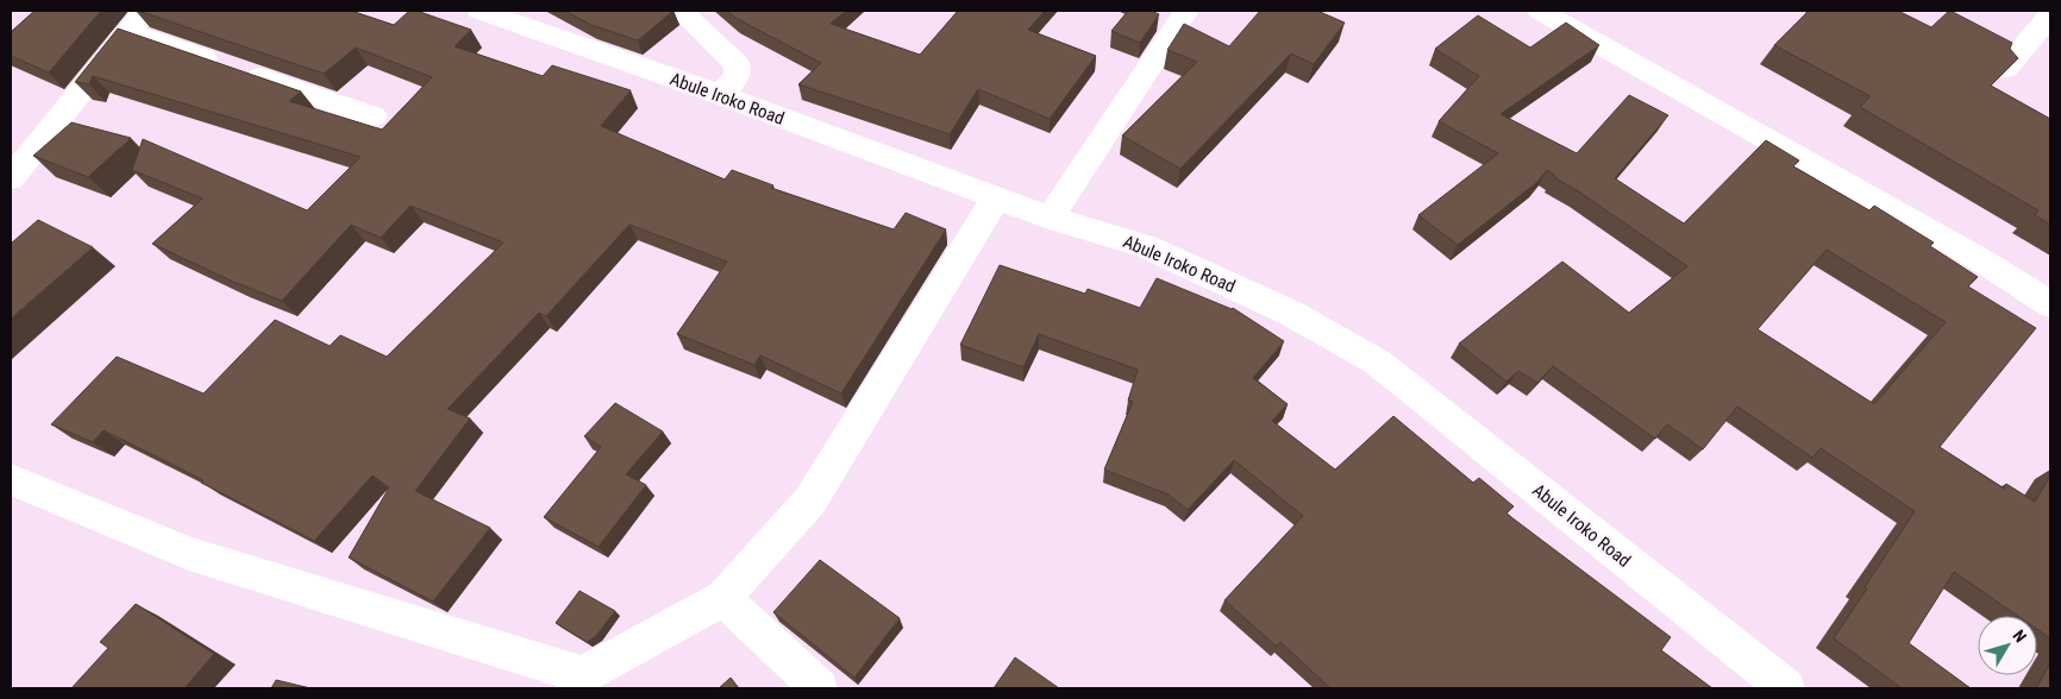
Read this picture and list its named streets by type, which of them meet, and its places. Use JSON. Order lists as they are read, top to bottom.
{
  "streets": {
    "street": ["Abule Iroko Road"]
  },
  "north": "top right"
}
